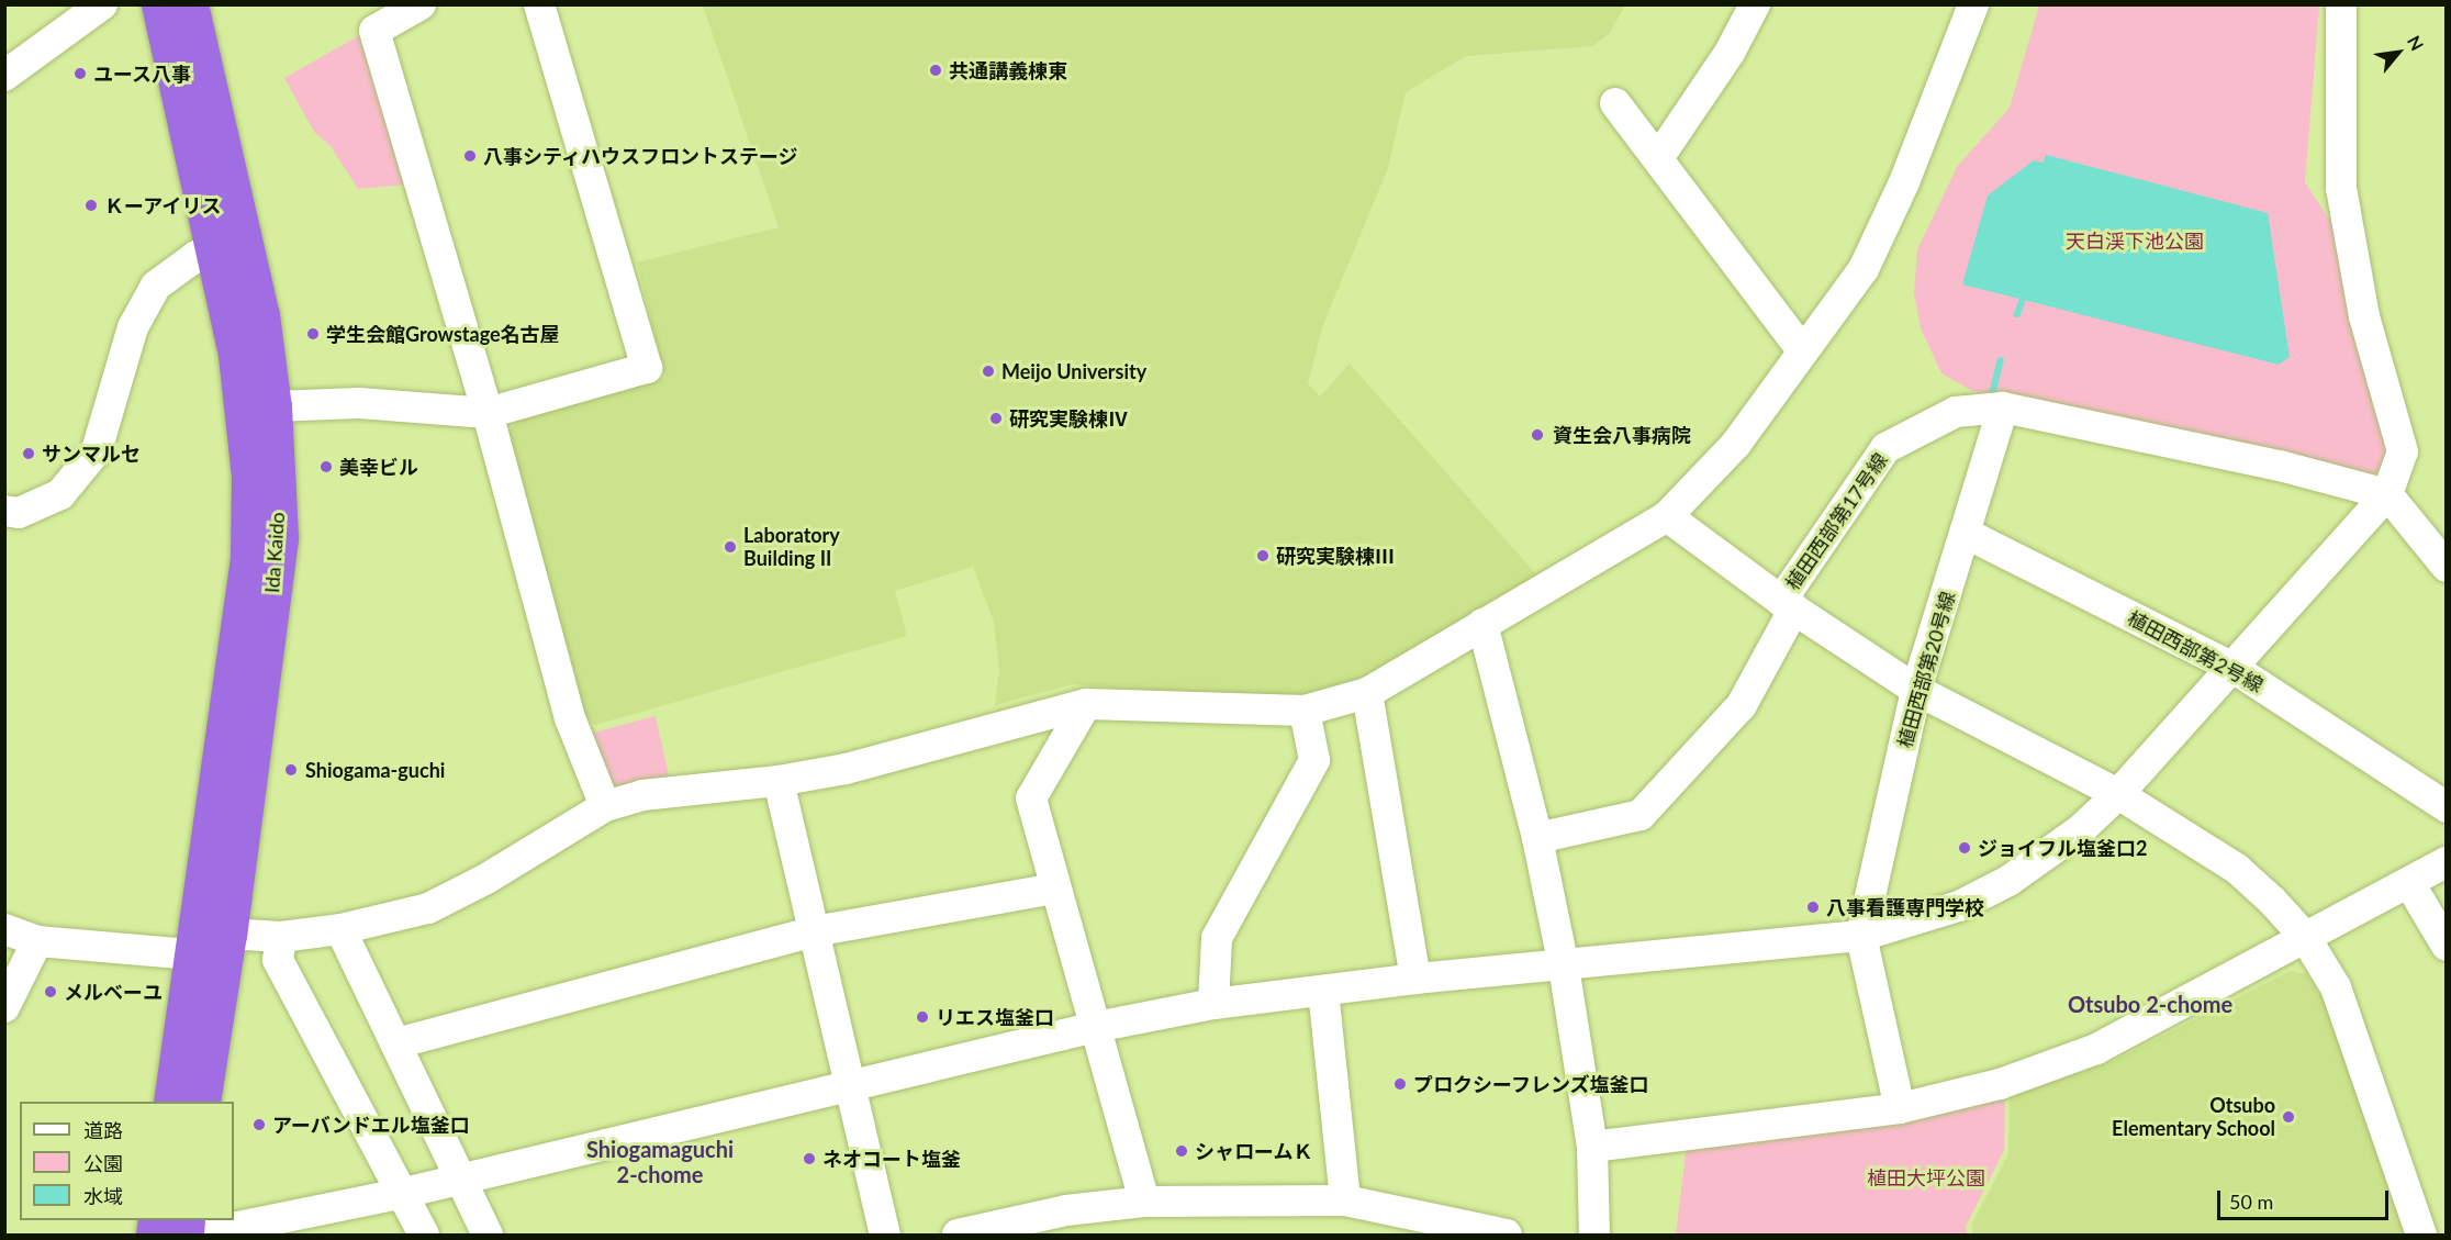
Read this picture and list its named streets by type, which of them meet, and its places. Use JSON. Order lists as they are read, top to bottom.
{
  "streets": {
    "highway": ["Ida Kaido"],
    "street": ["植田西部第17号線", "植田西部第2号線", "植田西部第20号線"]
  },
  "crossings": [
    ["植田西部第17号線", "植田西部第20号線"],
    ["植田西部第2号線", "植田西部第20号線"]
  ],
  "districts": ["Otsubo 2-chome", "Shiogamaguchi 2-chome"],
  "parks": ["天白渓下池公園", "植田大坪公園"],
  "places": [
    "共通講義棟東",
    "ユース八事",
    "八事シティハウスフロントステージ",
    "Ｋーアイリス",
    "学生会館Growstage名古屋",
    "Meijo University",
    "研究実験棟Ⅳ",
    "資生会八事病院",
    "サンマルセ",
    "美幸ビル",
    "Laboratory Building II",
    "研究実験棟Ⅲ",
    "Shiogama-guchi",
    "ジョイフル塩釜口2",
    "八事看護専門学校",
    "メルベーユ",
    "リエス塩釜口",
    "プロクシーフレンズ塩釜口",
    "Otsubo Elementary School",
    "アーバンドエル塩釜口",
    "シャロームＫ",
    "ネオコート塩釜"
  ],
  "legend": ["道路", "公園", "水域"],
  "scale_bar": "50 m",
  "north": "top right"
}
